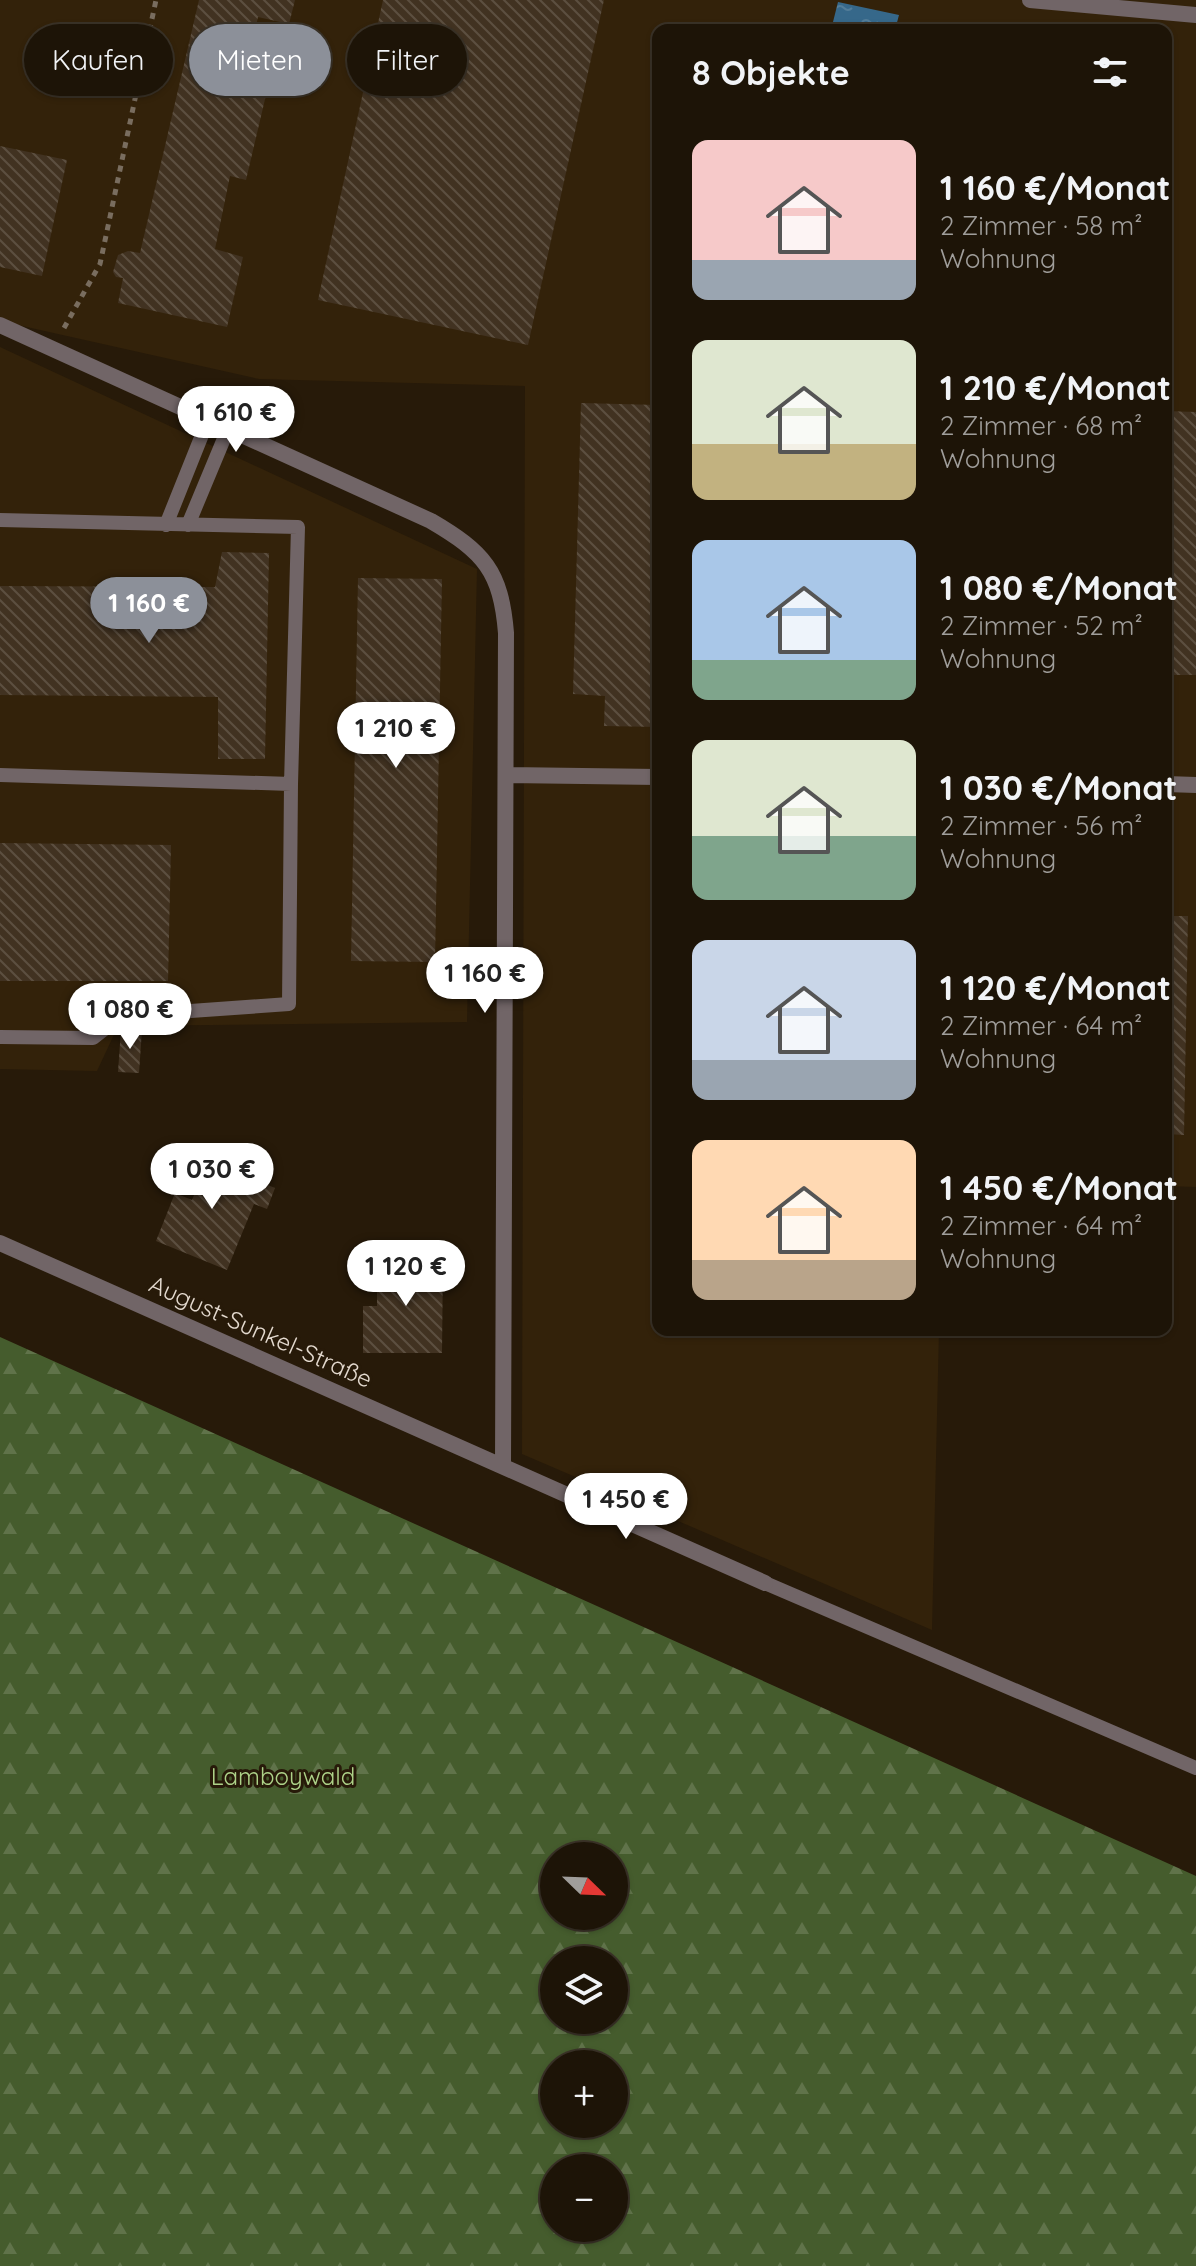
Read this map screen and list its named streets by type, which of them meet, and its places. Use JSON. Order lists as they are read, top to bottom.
{
  "streets": {
    "street": ["August-Sunkel-Straße"]
  },
  "parks": ["Lamboywald"],
  "north": "bottom right",
  "page": {
    "chip": ["Kaufen", "Mieten", "Filter"],
    "heading": "8 Objekte",
    "list": [
      {
        "name": "1 160 €/Monat",
        "note": "2 Zimmer · 58 m² · Wohnung"
      },
      {
        "name": "1 210 €/Monat",
        "note": "2 Zimmer · 68 m² · Wohnung"
      },
      {
        "name": "1 080 €/Monat",
        "note": "2 Zimmer · 52 m² · Wohnung"
      },
      {
        "name": "1 030 €/Monat",
        "note": "2 Zimmer · 56 m² · Wohnung"
      },
      {
        "name": "1 120 €/Monat",
        "note": "2 Zimmer · 64 m² · Wohnung"
      },
      {
        "name": "1 450 €/Monat",
        "note": "2 Zimmer · 64 m² · Wohnung"
      }
    ],
    "price": [
      "1 610 €",
      "1 160 €",
      "1 210 €",
      "1 160 €",
      "1 080 €",
      "1 030 €",
      "1 120 €",
      "1 450 €"
    ],
    "map_buttons": ["+", "−"]
  }
}
